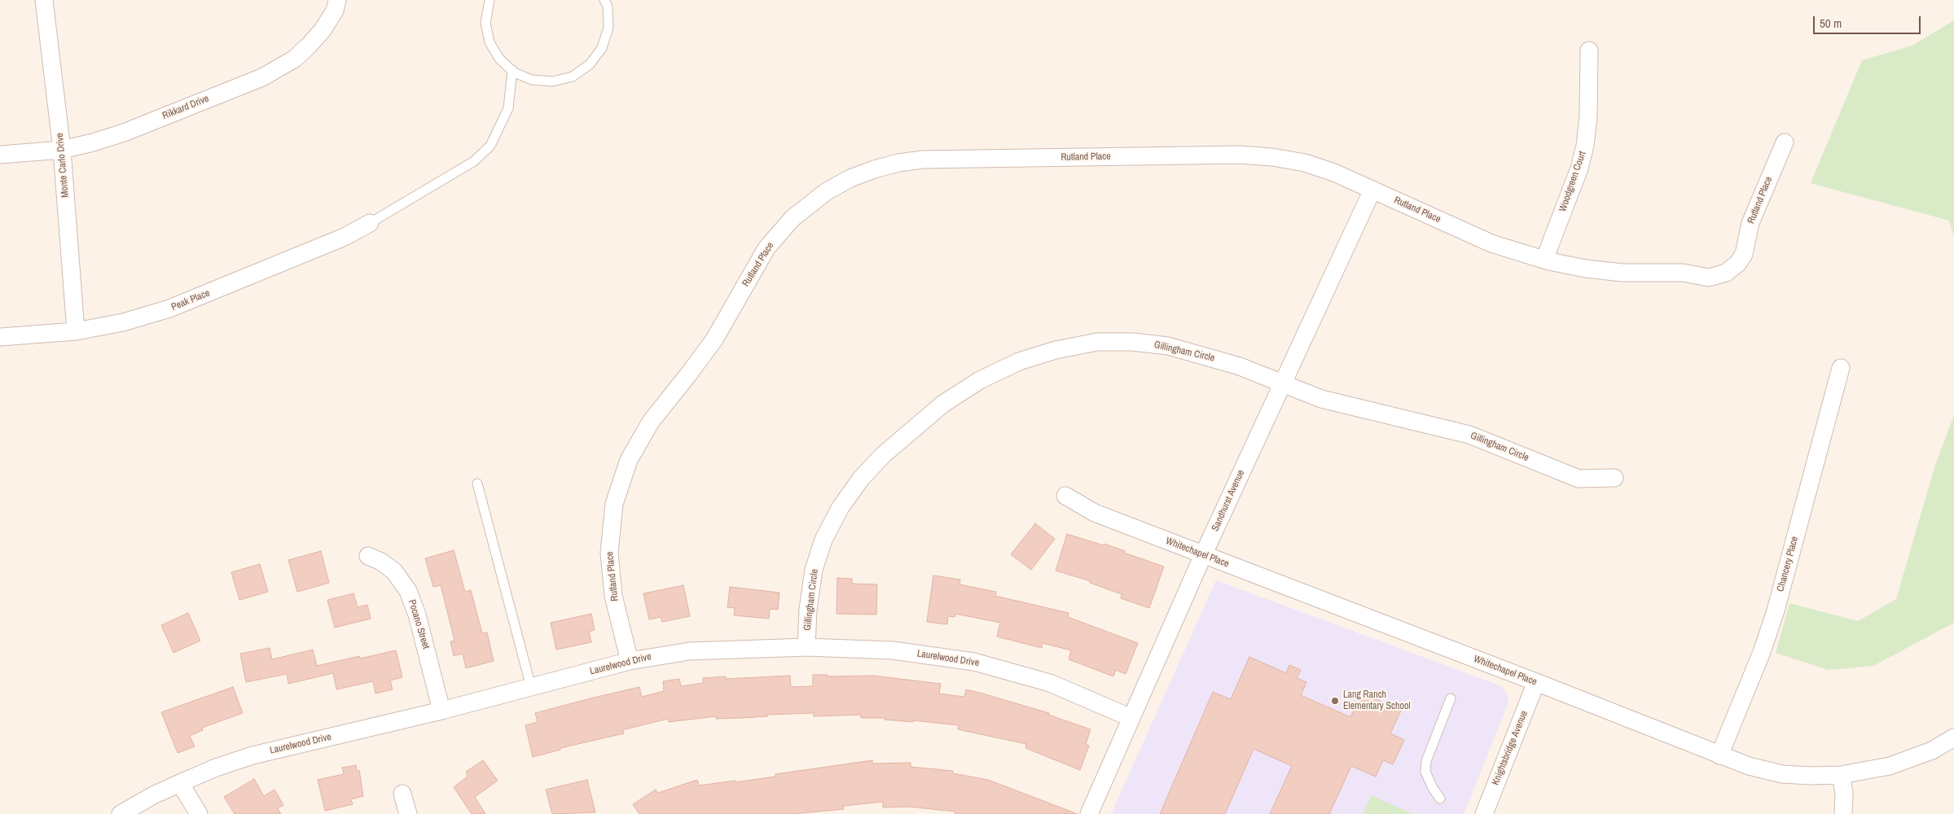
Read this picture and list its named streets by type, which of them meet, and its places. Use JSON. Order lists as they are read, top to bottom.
{
  "streets": {
    "street": [
      "Rikkard Drive",
      "Rutland Place",
      "Monte Carlo Drive",
      "Woodgreen Court",
      "Peak Place",
      "Gillingham Circle",
      "Sandhurst Avenue",
      "Whitechapel Place",
      "Chancery Place",
      "Pocano Street",
      "Laurelwood Drive",
      "Knightsbridge Avenue"
    ]
  },
  "crossings": [
    ["Rikkard Drive", "Monte Carlo Drive"],
    ["Rutland Place", "Woodgreen Court"],
    ["Rutland Place", "Sandhurst Avenue"],
    ["Rutland Place", "Laurelwood Drive"],
    ["Monte Carlo Drive", "Peak Place"],
    ["Gillingham Circle", "Sandhurst Avenue"],
    ["Gillingham Circle", "Laurelwood Drive"],
    ["Sandhurst Avenue", "Whitechapel Place"],
    ["Sandhurst Avenue", "Laurelwood Drive"],
    ["Whitechapel Place", "Chancery Place"],
    ["Whitechapel Place", "Knightsbridge Avenue"],
    ["Pocano Street", "Laurelwood Drive"]
  ],
  "places": ["Lang Ranch Elementary School"],
  "scale_bar": "50 m"
}
